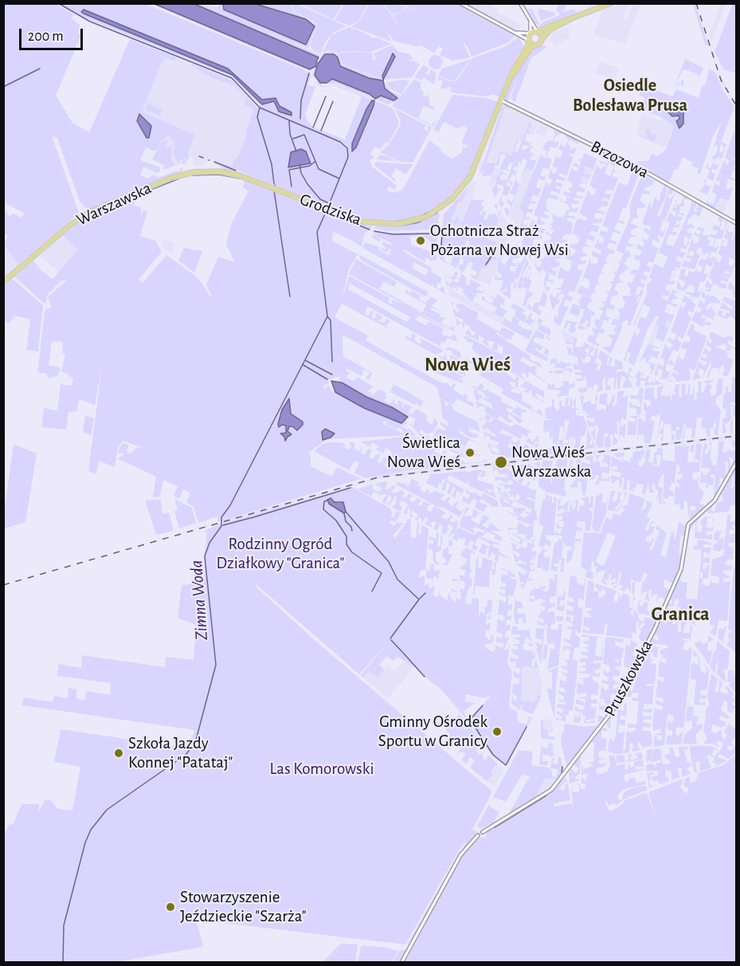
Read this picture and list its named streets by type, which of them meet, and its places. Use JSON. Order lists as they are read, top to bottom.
{
  "streets": {
    "main road": ["Warszawska", "Grodziska"],
    "street": ["Brzozowa", "Pruszkowska"]
  },
  "crossings": [
    ["Brzozowa", "Grodziska"],
    ["Warszawska", "Grodziska"]
  ],
  "districts": ["Osiedle Bolesława Prusa", "Nowa Wieś", "Granica"],
  "water": ["Zimna Woda"],
  "parks": ["Rodzinny Ogród Działkowy \"Granica\"", "Las Komorowski"],
  "places": [
    "Ochotnicza Straż Pożarna w Nowej Wsi",
    "Świetlica Nowa Wieś",
    "Nowa Wieś Warszawska",
    "Gminny Ośrodek Sportu w Granicy",
    "Szkoła Jazdy Konnej \"Patataj\"",
    "Stowarzyszenie Jeździeckie \"Szarża\""
  ],
  "scale_bar": "200 m"
}
